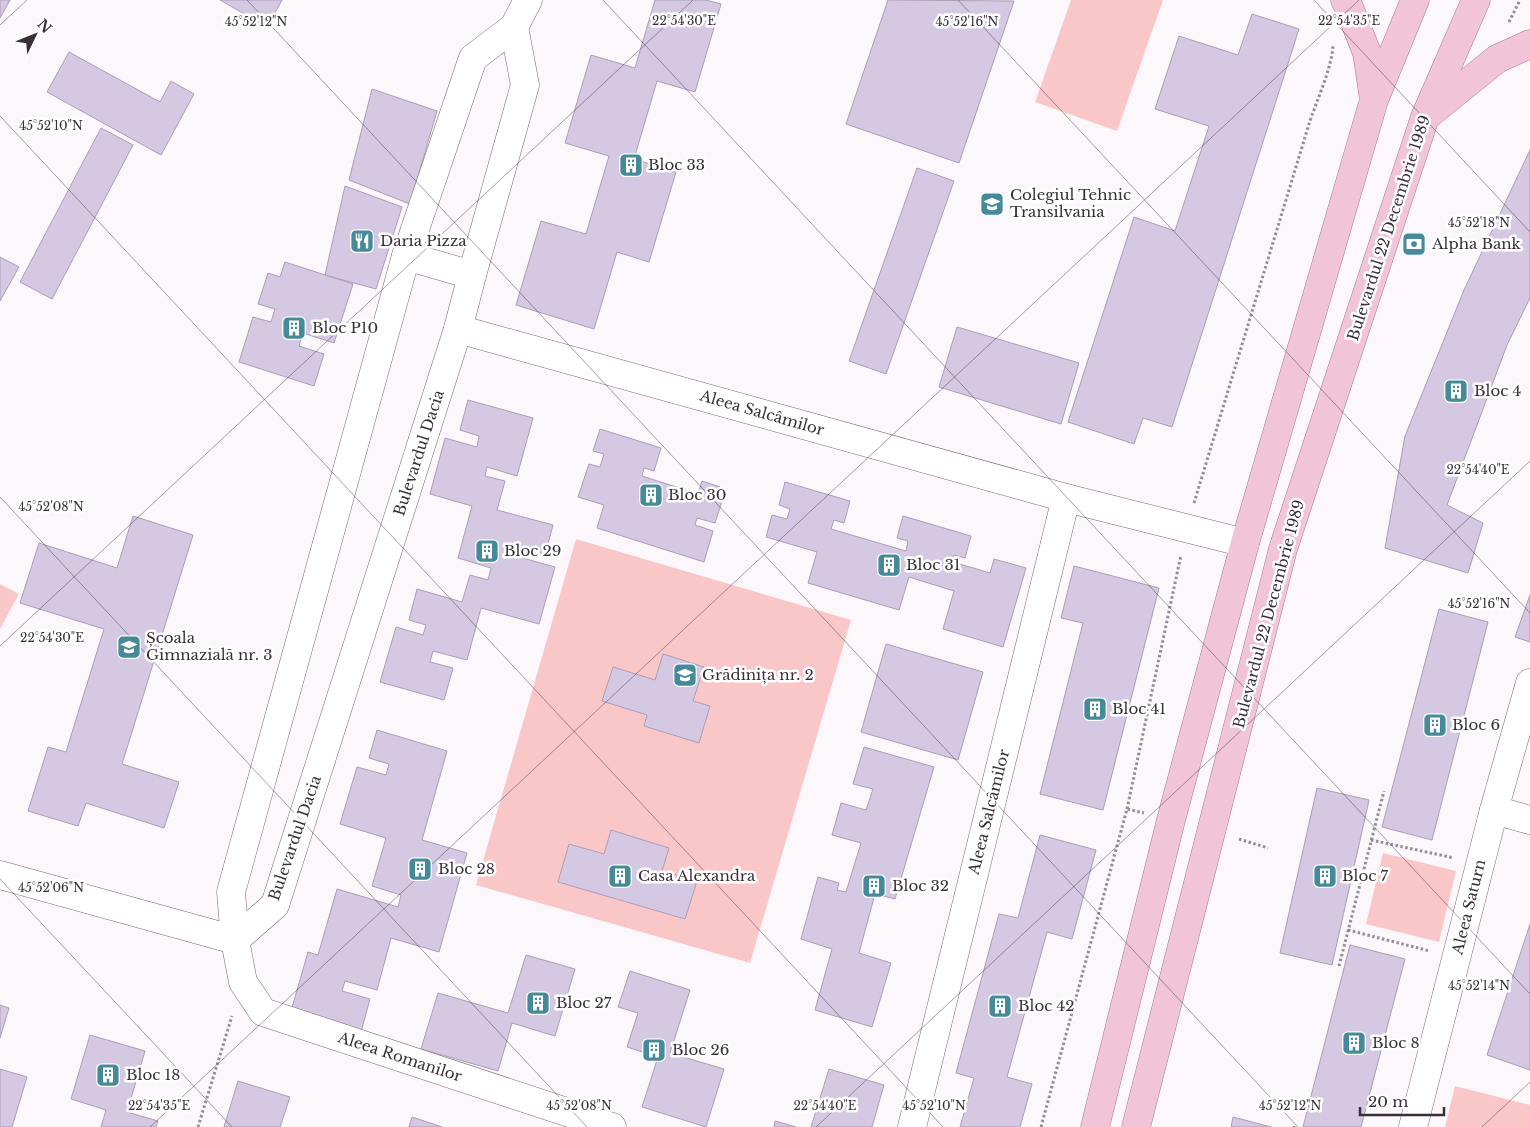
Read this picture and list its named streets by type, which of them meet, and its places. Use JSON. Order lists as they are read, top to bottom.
{
  "streets": {
    "main road": ["Bulevardul 22 Decembrie 1989"],
    "street": [
      "Aleea Salcâmilor",
      "Bulevardul Dacia",
      "Aleea Saturn",
      "Aleea Romanilor"
    ]
  },
  "crossings": [
    ["Aleea Salcâmilor", "Bulevardul Dacia"],
    ["Bulevardul Dacia", "Aleea Romanilor"]
  ],
  "places": {
    "building": [
      "Bloc 33",
      "Bloc P10",
      "Bloc 4",
      "Bloc 30",
      "Bloc 29",
      "Bloc 31",
      "Bloc 41",
      "Bloc 6",
      "Bloc 28",
      "Casa Alexandra",
      "Bloc 7",
      "Bloc 32",
      "Bloc 27",
      "Bloc 42",
      "Bloc 8",
      "Bloc 26",
      "Bloc 18"
    ],
    "school or university": ["Colegiul Tehnic Transilvania", "Școala Gimnazială nr. 3", "Grădinița nr. 2"],
    "restaurant": ["Daria Pizza"],
    "bank": ["Alpha Bank"]
  },
  "scale_bar": "20 m",
  "north": "top right",
  "coordinates": [
    "22°54'30\"E",
    "22°54'35\"E",
    "45°52'12\"N",
    "45°52'16\"N",
    "45°52'10\"N",
    "45°52'18\"N",
    "22°54'40\"E",
    "45°52'08\"N",
    "45°52'06\"N",
    "45°52'14\"N"
  ]
}
